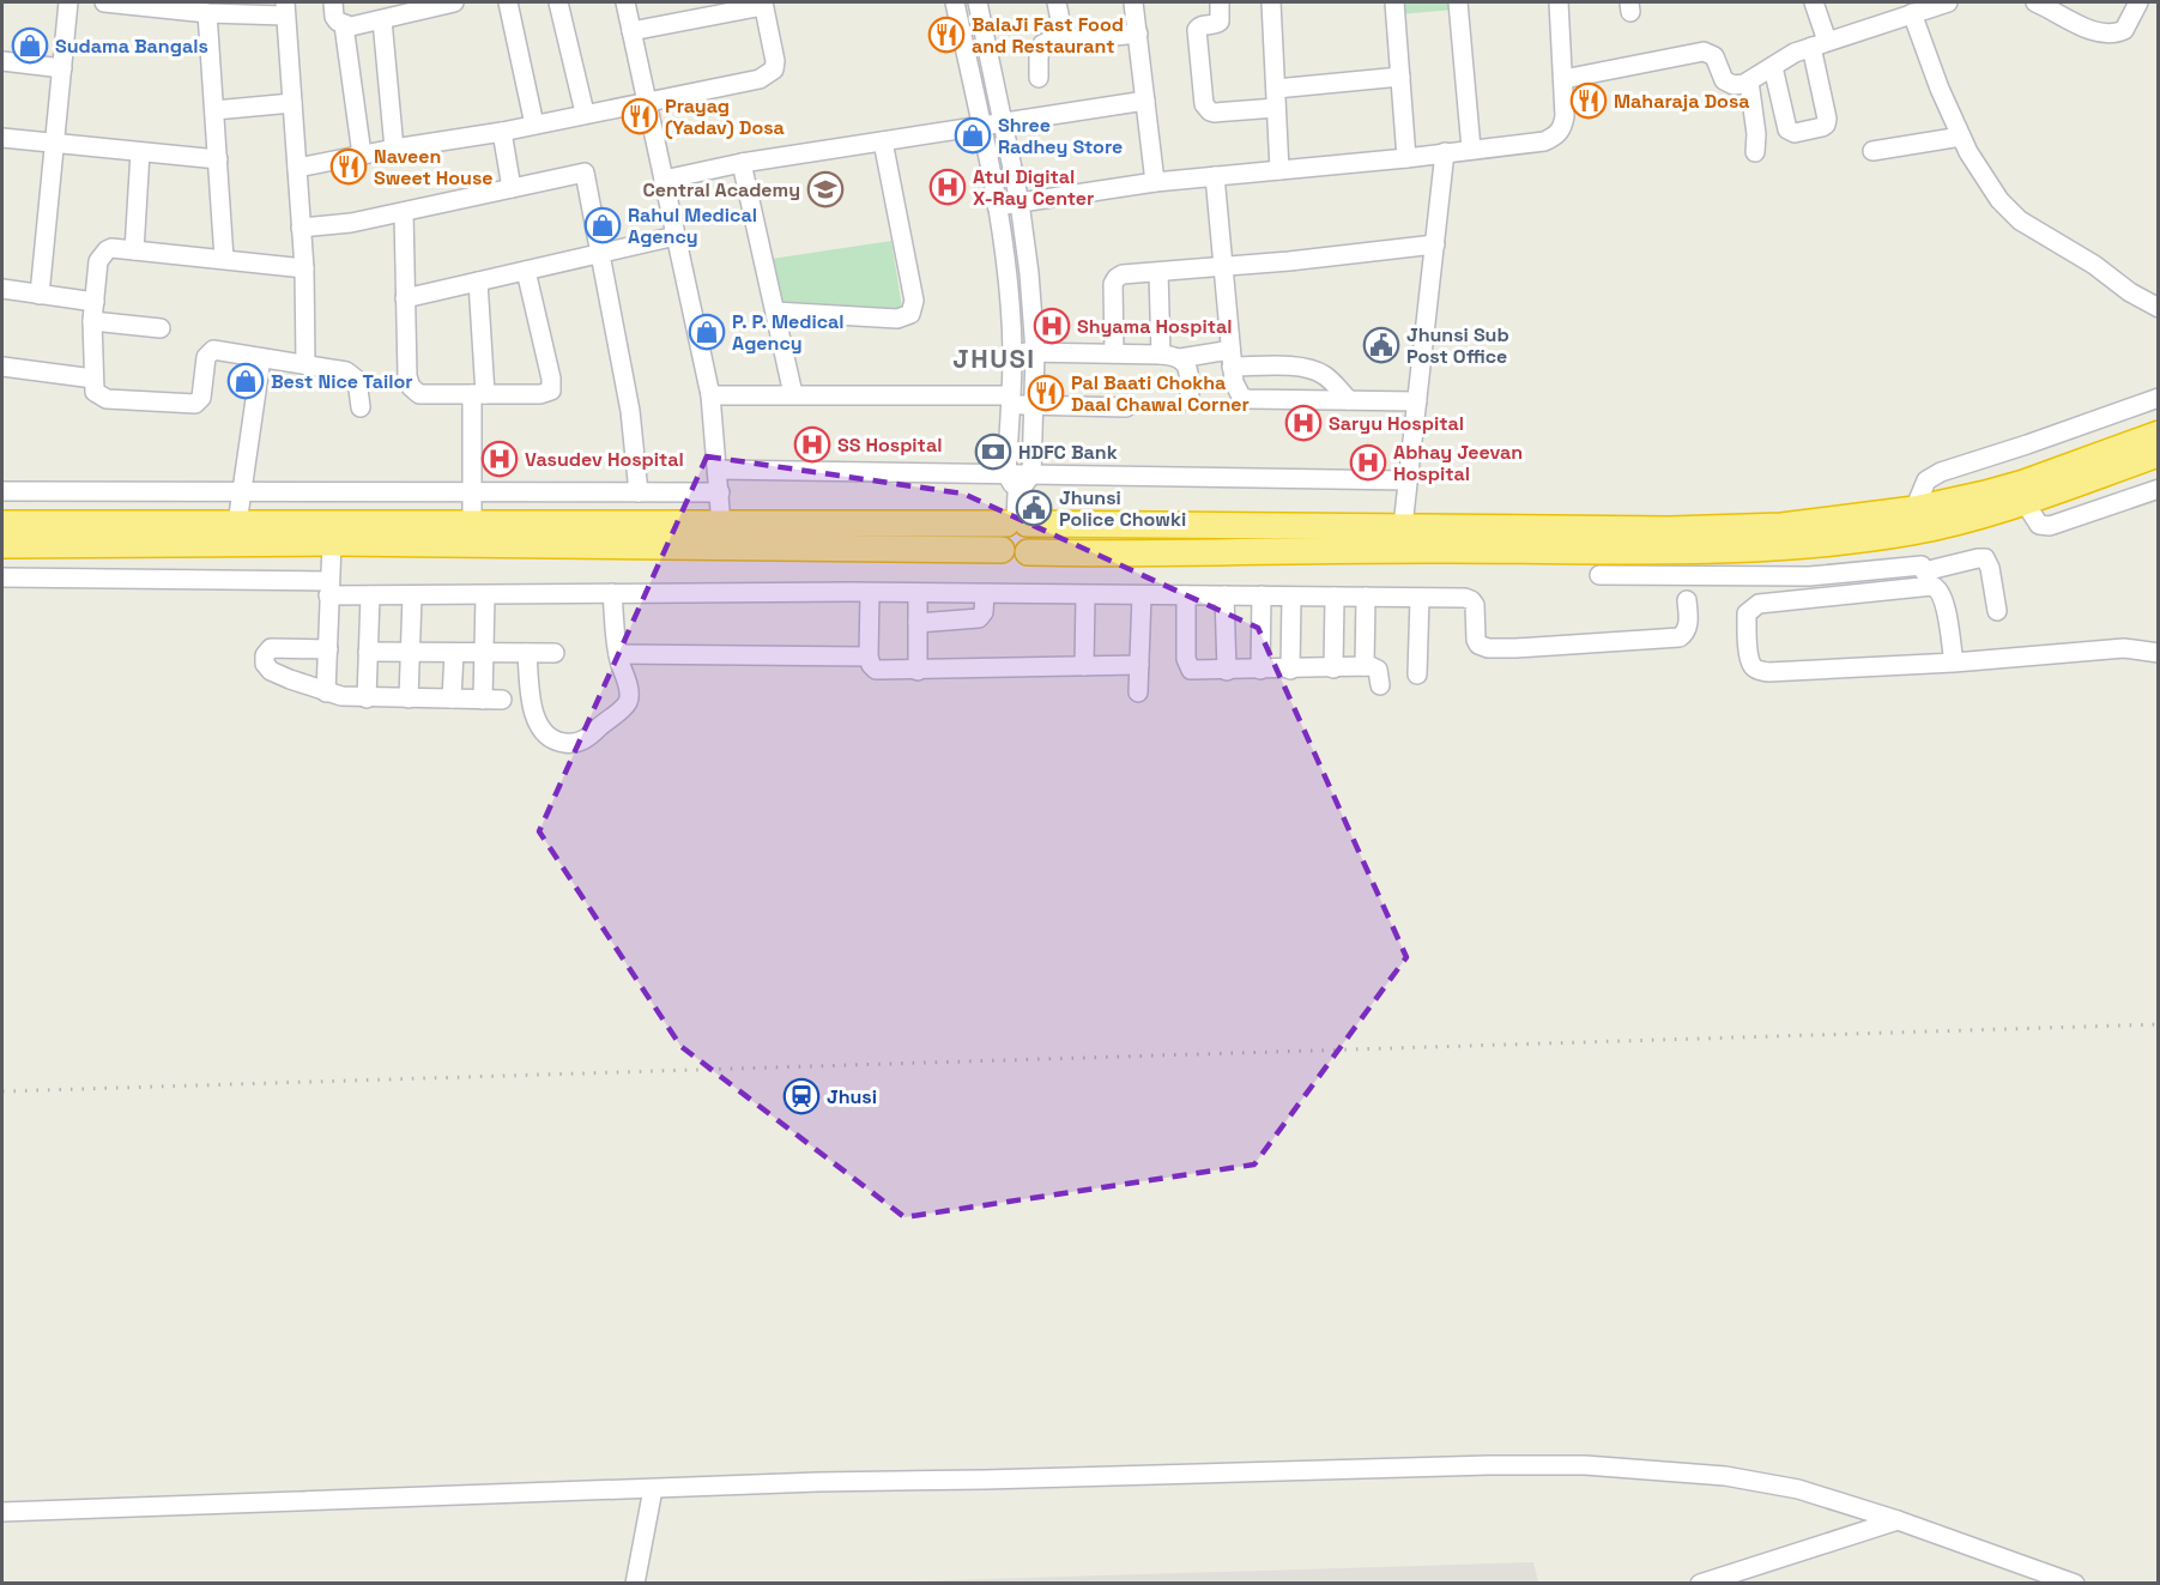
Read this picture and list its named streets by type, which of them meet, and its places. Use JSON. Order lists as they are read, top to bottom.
{
  "districts": ["JHUSI"],
  "places": {
    "restaurant": [
      "BalaJi Fast Food and Restaurant",
      "Maharaja Dosa",
      "Prayag (Yadav) Dosa",
      "Naveen Sweet House",
      "Pal Baati Chokha Daal Chawal Corner"
    ],
    "shop": [
      "Sudama Bangals",
      "Shree Radhey Store",
      "Rahul Medical Agency",
      "P. P. Medical Agency",
      "Best Nice Tailor"
    ],
    "hospital": [
      "Atul Digital X-Ray Center",
      "Shyama Hospital",
      "Saryu Hospital",
      "SS Hospital",
      "Vasudev Hospital",
      "Abhay Jeevan Hospital"
    ],
    "school or university": ["Central Academy"],
    "public building": ["Jhunsi Sub Post Office", "Jhunsi Police Chowki"],
    "bank": ["HDFC Bank"],
    "station": ["Jhusi"]
  }
}
